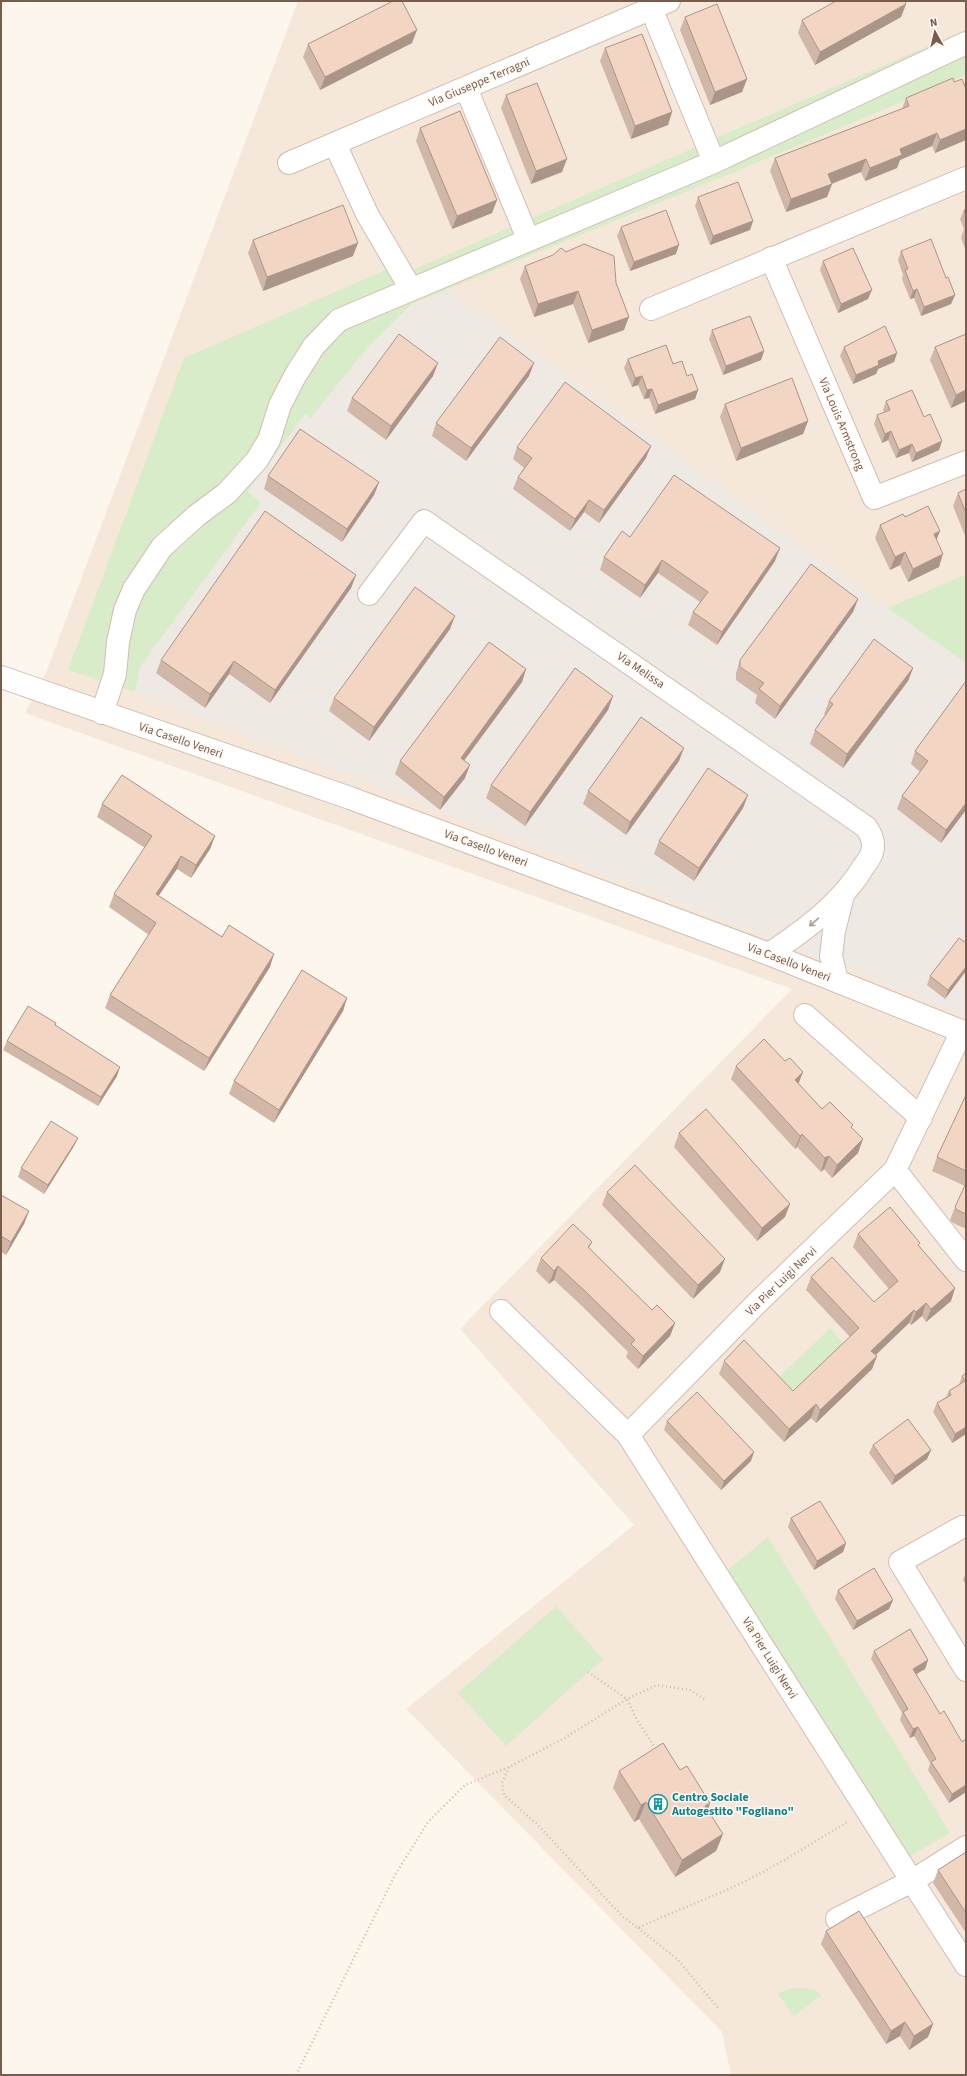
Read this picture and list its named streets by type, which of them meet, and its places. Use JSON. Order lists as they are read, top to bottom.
{
  "streets": {
    "street": [
      "Via Giuseppe Terragni",
      "Via Louis Armstrong",
      "Via Melissa",
      "Via Casello Veneri",
      "Via Pier Luigi Nervi"
    ]
  },
  "crossings": [
    ["Via Melissa", "Via Casello Veneri"],
    ["Via Casello Veneri", "Via Pier Luigi Nervi"]
  ],
  "places": {
    "building": ["Centro Sociale Autogestito \"Fogliano\""]
  },
  "north": "top"
}
